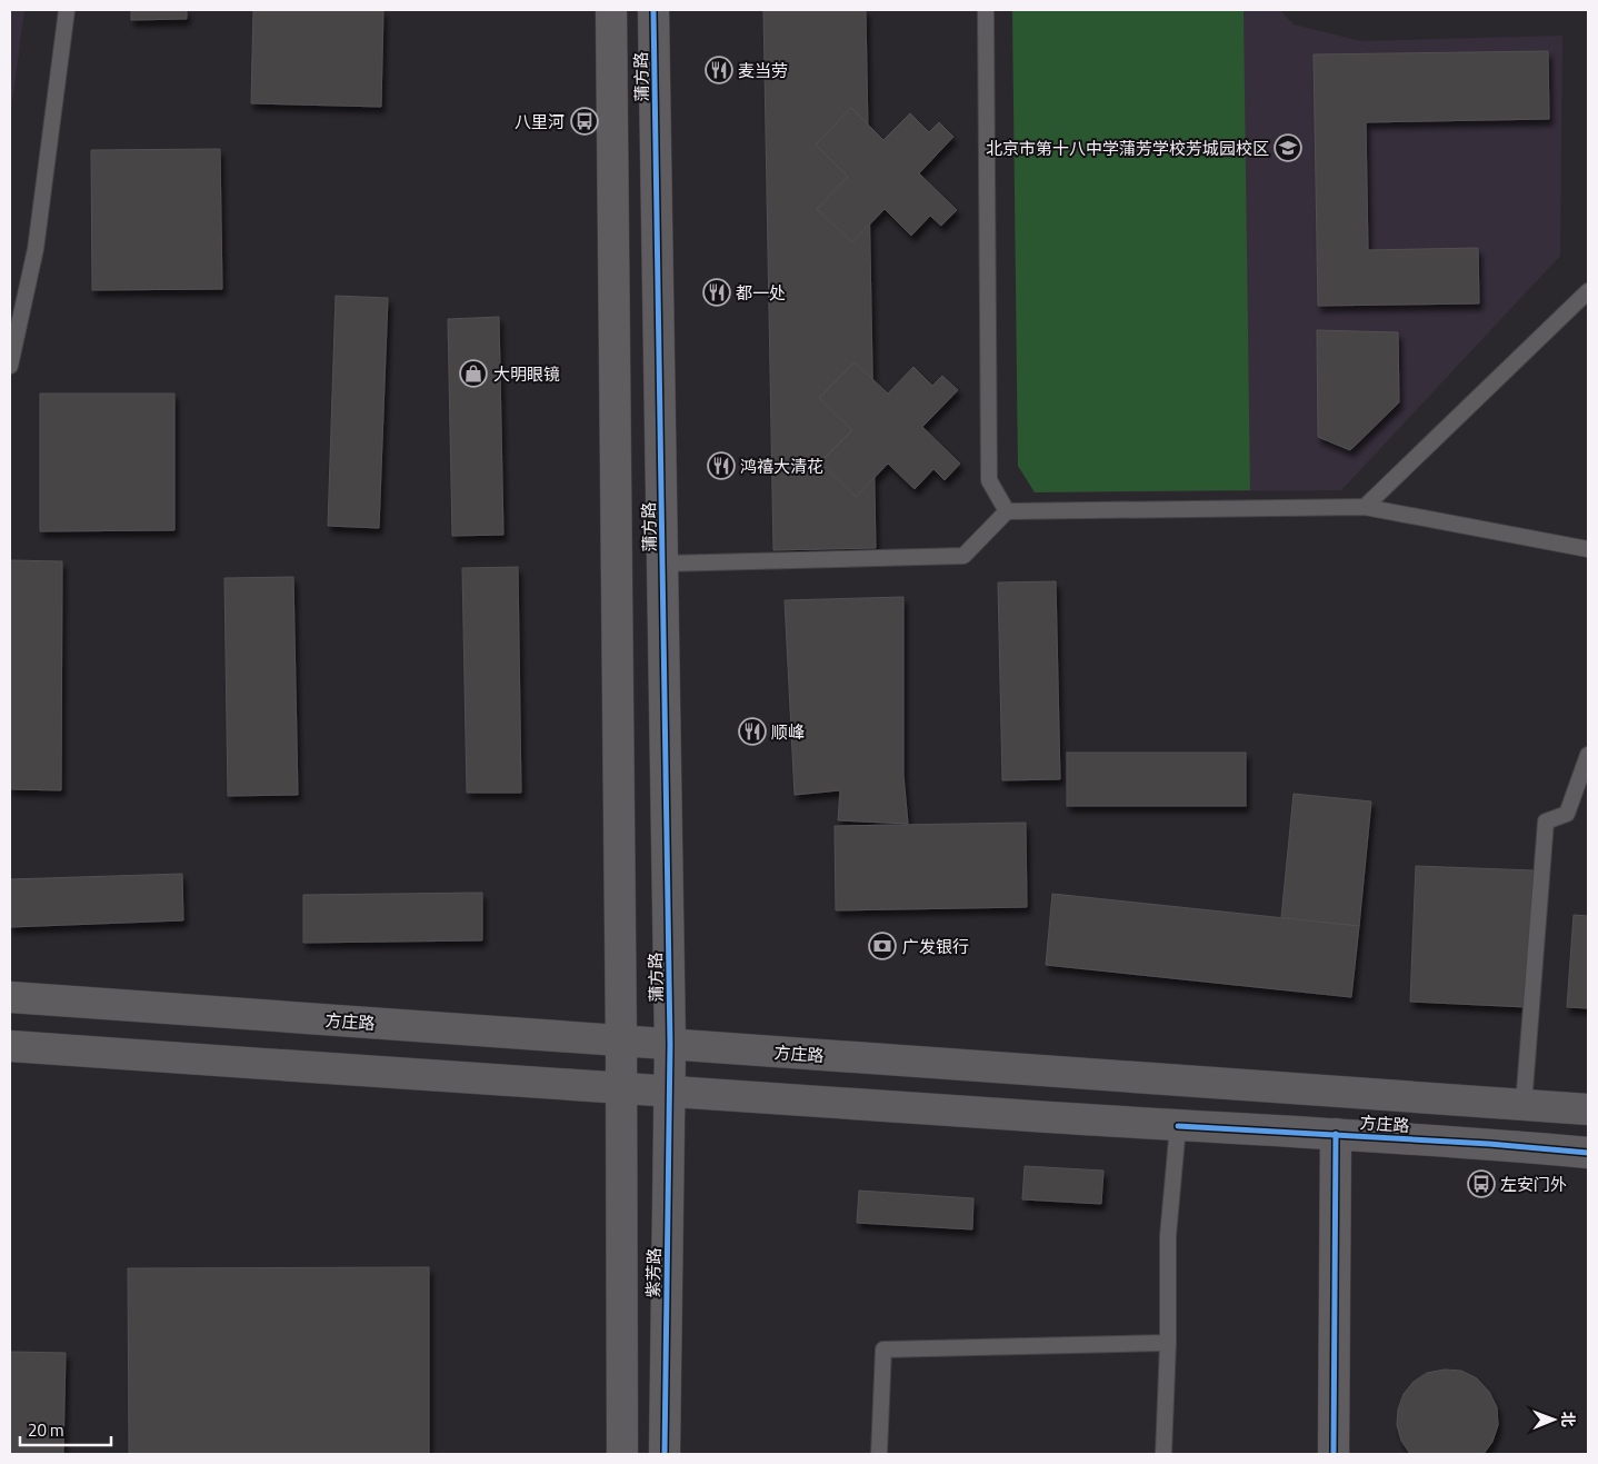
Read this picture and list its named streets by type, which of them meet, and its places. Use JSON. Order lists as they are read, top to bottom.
{
  "streets": {
    "street": ["蒲方路", "方庄路", "紫芳路"]
  },
  "crossings": [
    ["蒲方路", "方庄路"],
    ["蒲方路", "紫芳路"],
    ["方庄路", "紫芳路"]
  ],
  "places": {
    "restaurant": [
      "麦当劳",
      "都一处",
      "鸿禧大清花",
      "顺峰"
    ],
    "bus stop": ["八里河", "左安门外"],
    "school or university": ["北京市第十八中学蒲芳学校芳城园校区"],
    "shop": ["大明眼镜"],
    "bank": ["广发银行"]
  },
  "scale_bar": "20 m",
  "north": "right"
}
